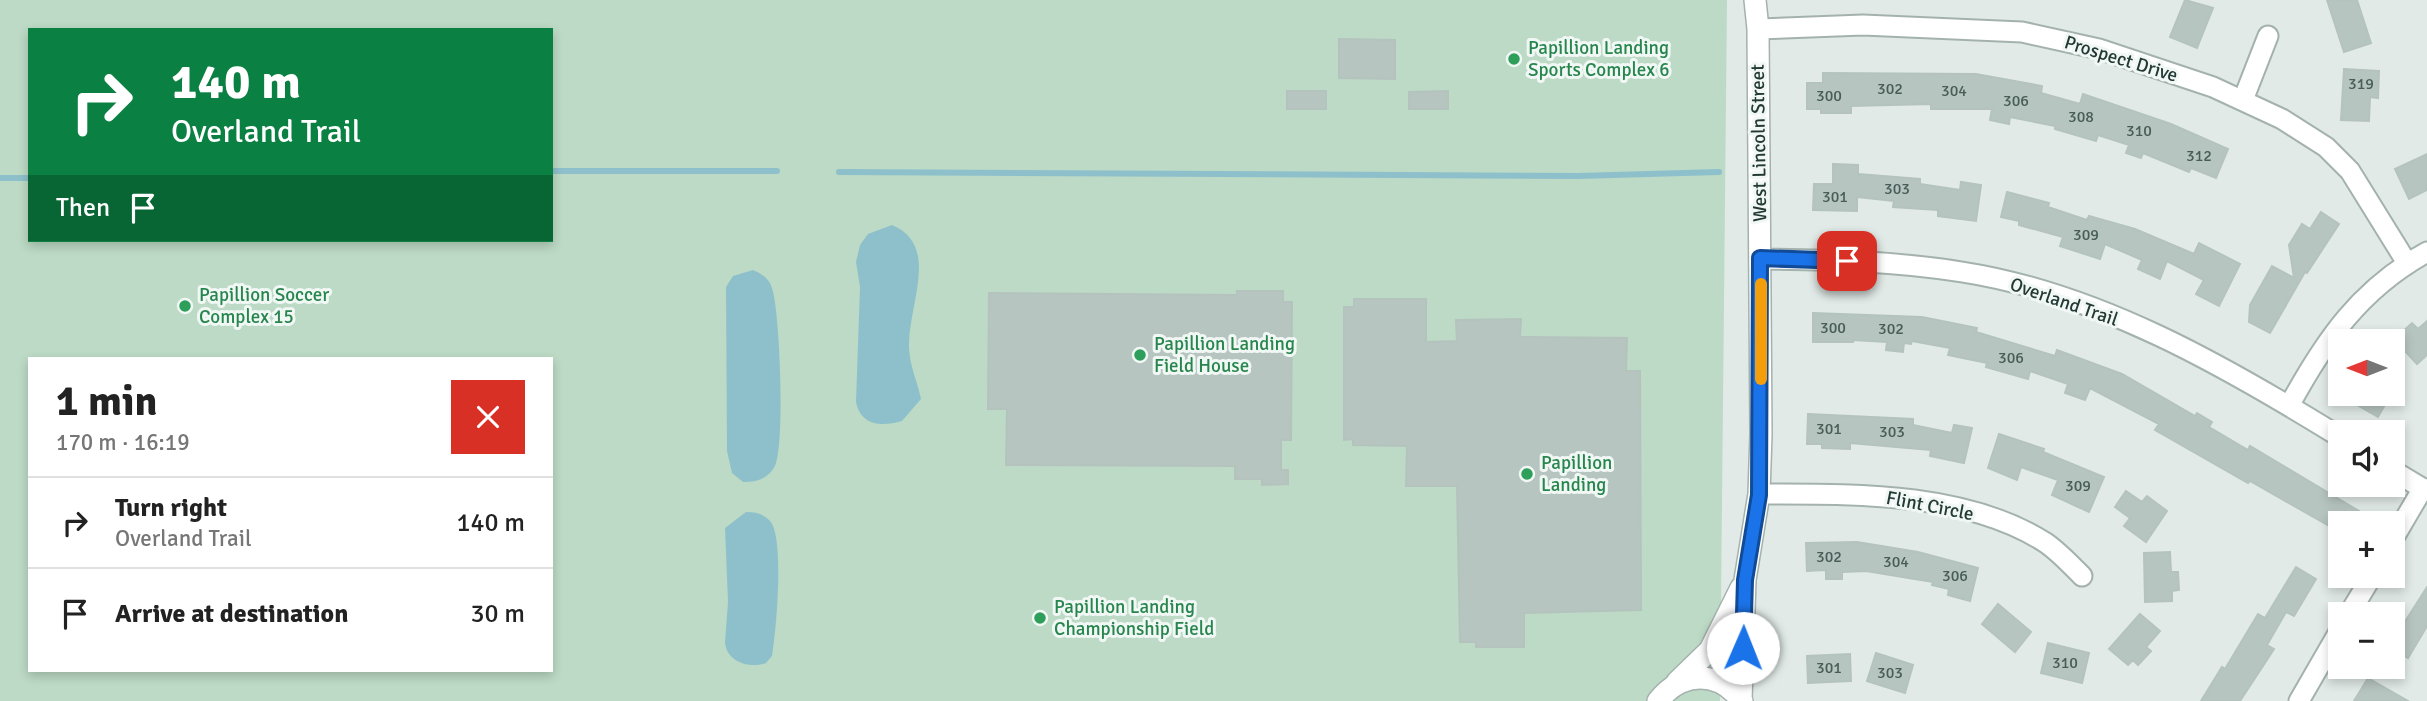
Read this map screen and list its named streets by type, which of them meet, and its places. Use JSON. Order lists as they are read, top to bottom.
{
  "streets": {
    "street": [
      "Prospect Drive",
      "West Lincoln Street",
      "Overland Trail",
      "Flint Circle"
    ]
  },
  "crossings": [
    ["Prospect Drive", "West Lincoln Street"],
    ["West Lincoln Street", "Overland Trail"],
    ["West Lincoln Street", "Flint Circle"]
  ],
  "places": [
    "Papillion Landing Sports Complex 6",
    "Papillion Soccer Complex 15",
    "Papillion Landing Field House",
    "Papillion Landing",
    "Papillion Landing Championship Field"
  ],
  "house_numbers": [
    "319",
    "302",
    "304",
    "300",
    "306",
    "308",
    "310",
    "312",
    "303",
    "301",
    "309",
    "300",
    "302",
    "306",
    "301",
    "303",
    "309",
    "302",
    "304",
    "306",
    "310",
    "301",
    "303"
  ],
  "north": "left",
  "page": {
    "turn": ["140 m", "Overland Trail"],
    "then": "Then",
    "map_buttons": ["+", "−"],
    "heading": ["1 min", "170 m · 16:19"],
    "list": [
      {
        "name": "Turn right",
        "note": "Overland Trail",
        "value": "140 m"
      },
      {
        "name": "Arrive at destination",
        "value": "30 m"
      }
    ]
  }
}
